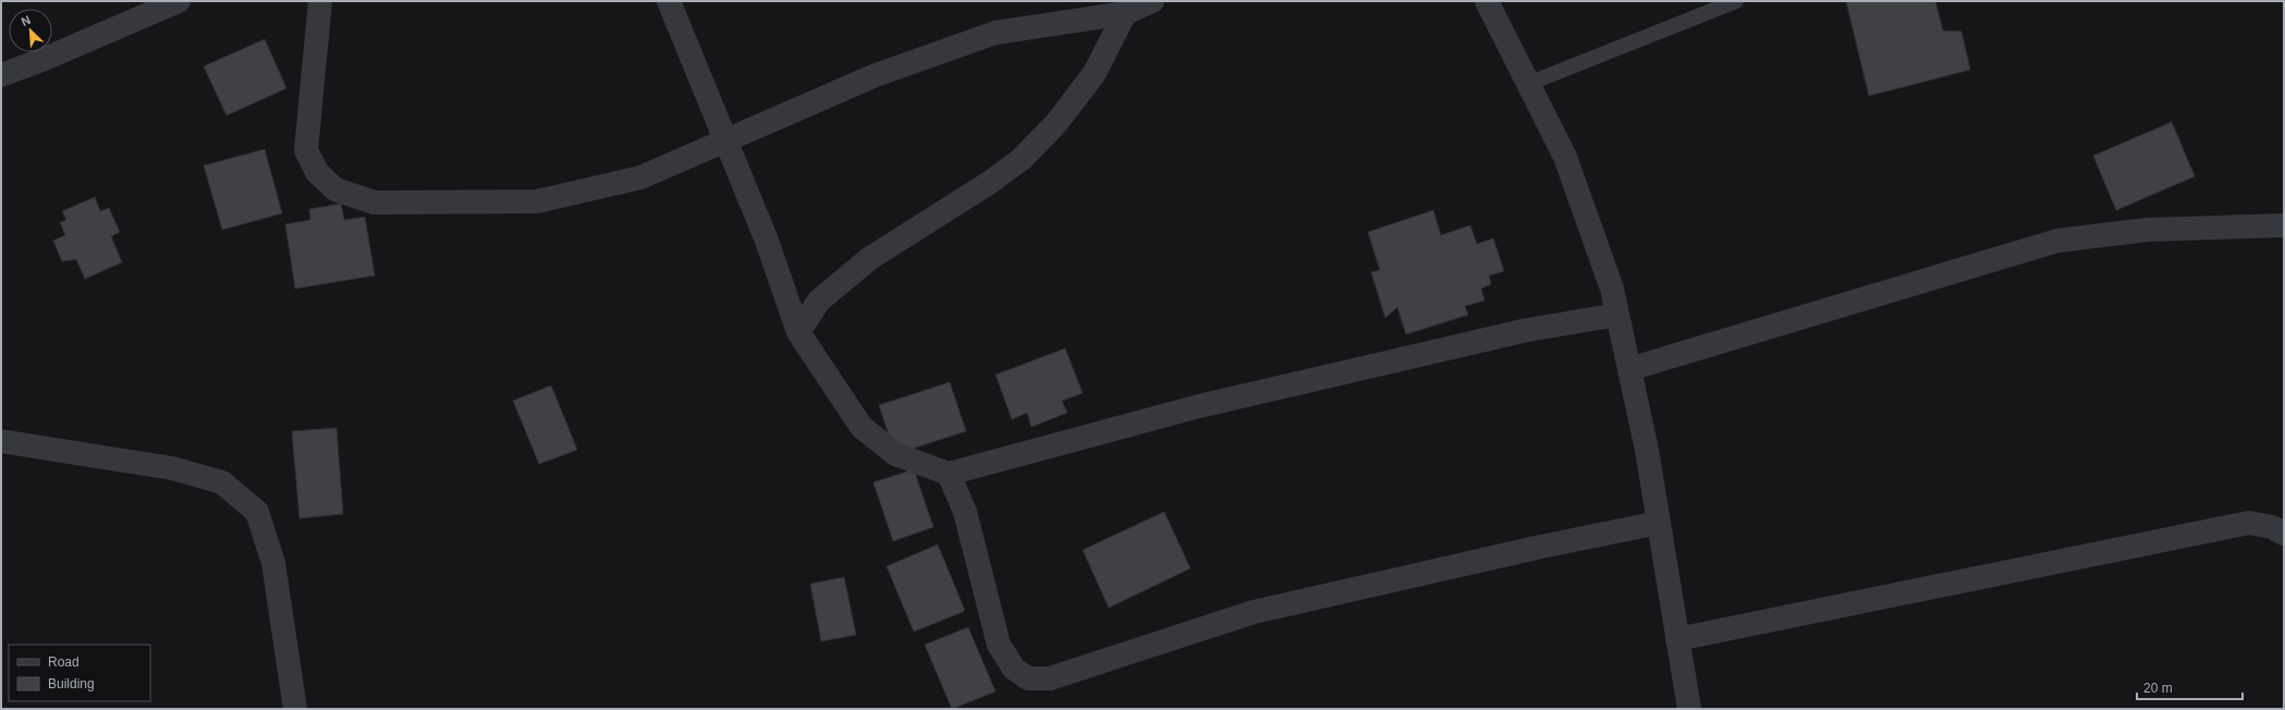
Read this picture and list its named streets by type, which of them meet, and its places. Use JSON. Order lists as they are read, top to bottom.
{
  "legend": ["Road", "Building"],
  "scale_bar": "20 m",
  "north": "top left"
}
